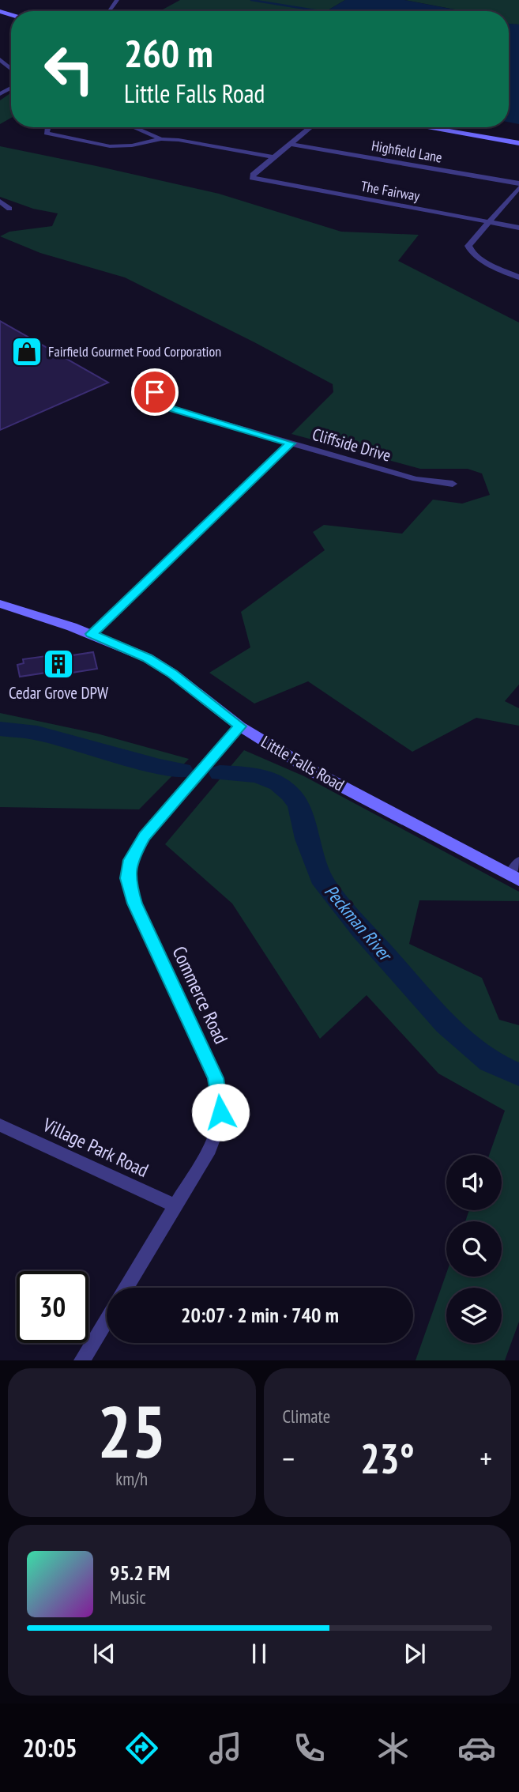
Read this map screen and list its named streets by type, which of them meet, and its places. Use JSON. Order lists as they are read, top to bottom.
{
  "streets": {
    "street": [
      "Highfield Lane",
      "The Fairway",
      "Cliffside Drive",
      "Little Falls Road",
      "Commerce Road",
      "Village Park Road"
    ]
  },
  "crossings": [
    ["Little Falls Road", "Commerce Road"],
    ["Commerce Road", "Village Park Road"]
  ],
  "water": ["Peckman River"],
  "places": {
    "shop": ["Fairfield Gourmet Food Corporation"],
    "building": ["Cedar Grove DPW"]
  },
  "page": {
    "turn": ["260 m", "Little Falls Road"],
    "limit": "30",
    "trip": "20:07 · 2 min · 740 m",
    "tile": [
      ["25", "km/h"],
      "Climate"
    ],
    "heat": ["−", "23°", "+"],
    "song": ["95.2 FM", "Music"],
    "tabs": "20:05"
  }
}
